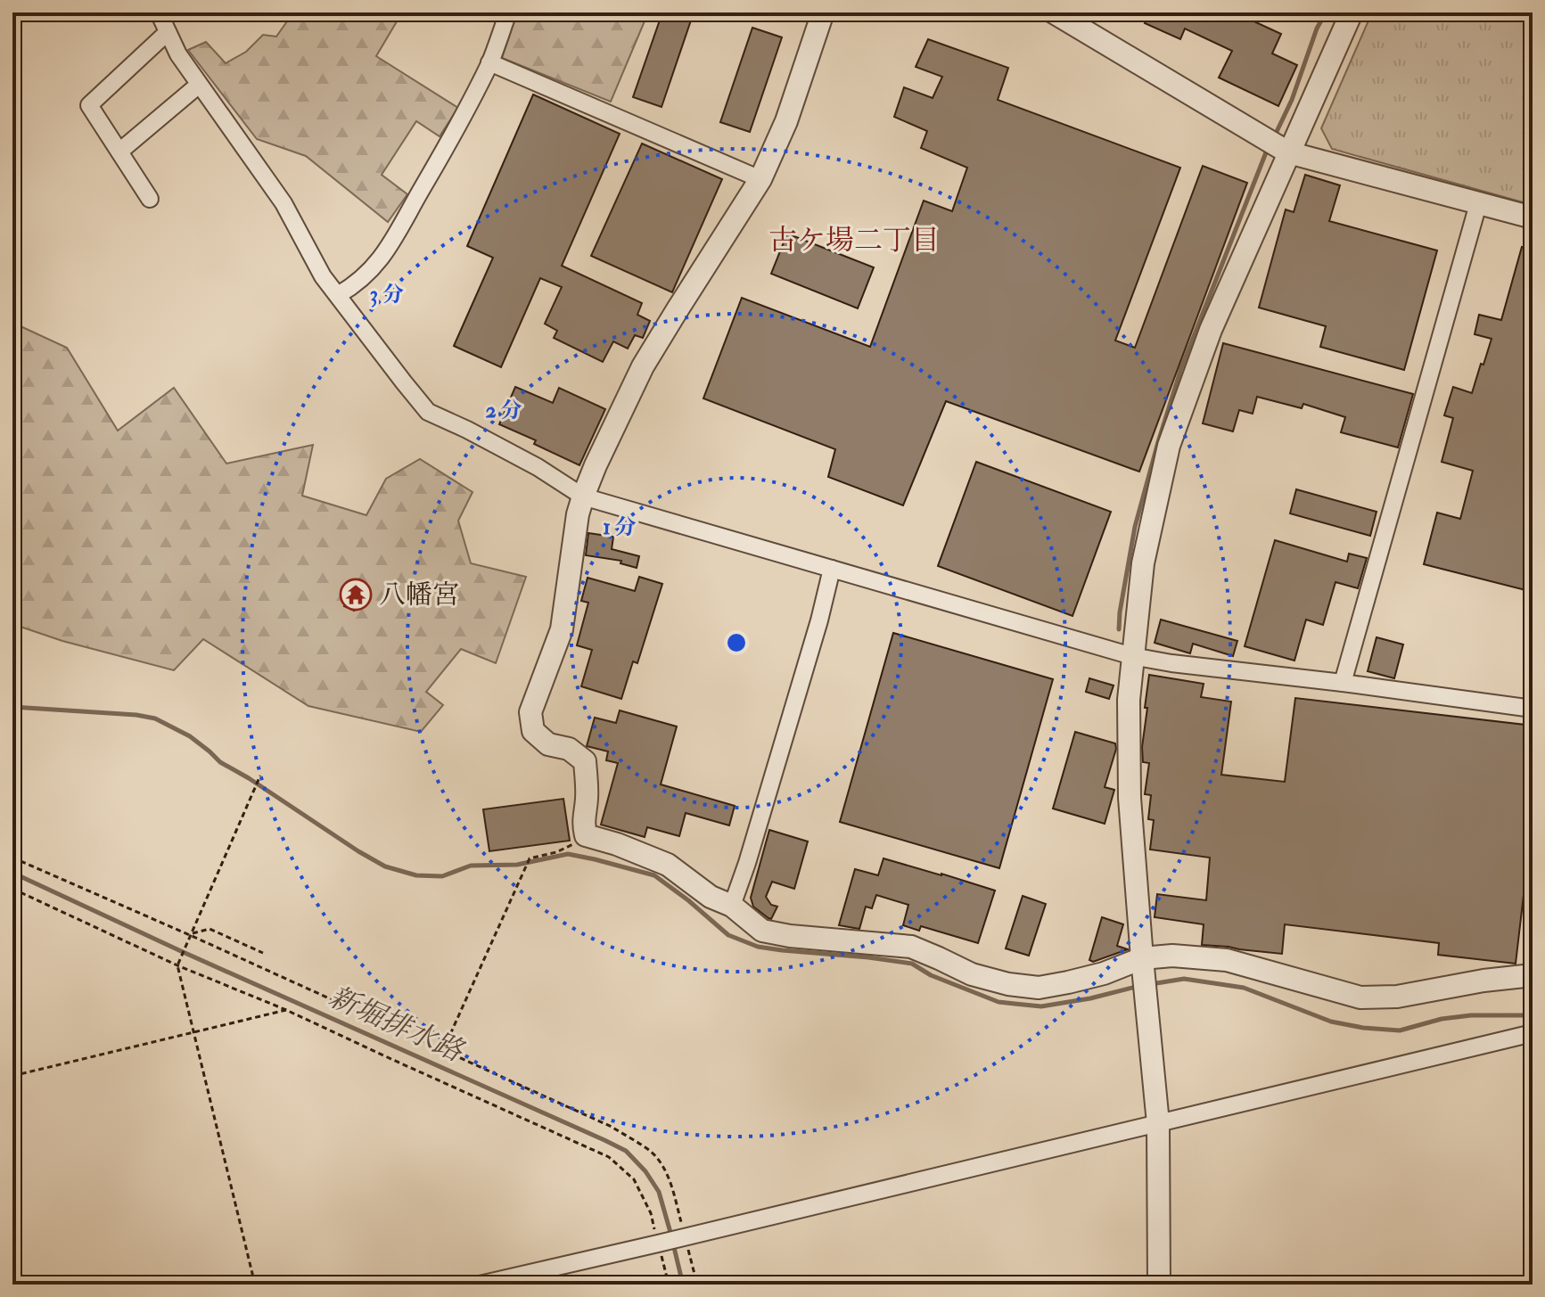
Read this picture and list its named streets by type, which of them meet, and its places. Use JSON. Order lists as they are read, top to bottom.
{
  "districts": ["古ケ場二丁目"],
  "water": ["新堀排水路"],
  "places": {
    "temple": ["八幡宮"]
  },
  "rings": ["3 分", "2 分", "1 分"]
}
